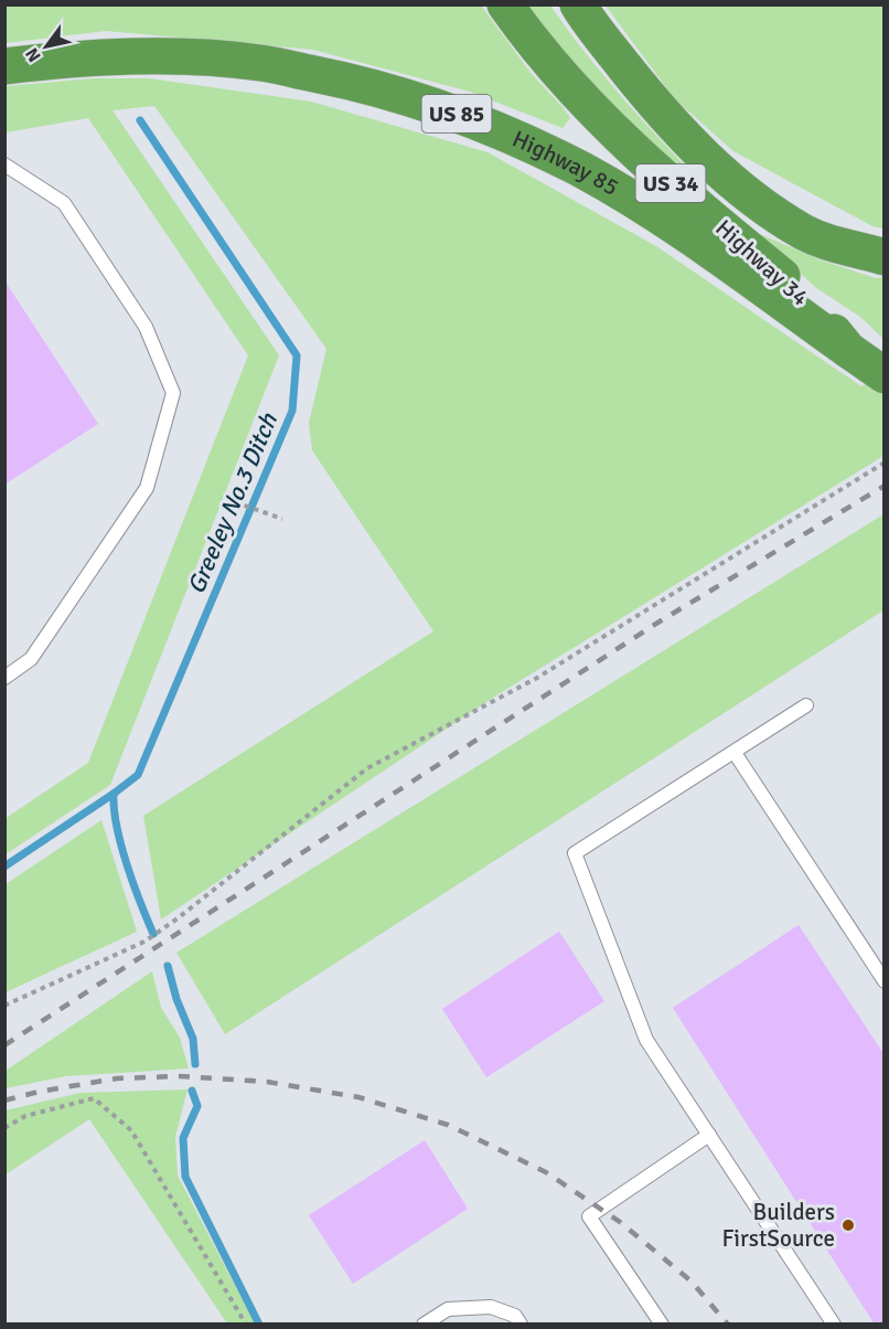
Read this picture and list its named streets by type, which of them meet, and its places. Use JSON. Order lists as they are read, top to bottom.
{
  "streets": {
    "highway": [
      "US 85",
      "Highway 85",
      "US 34",
      "Highway 34"
    ]
  },
  "crossings": [
    ["Highway 85", "Highway 34"]
  ],
  "water": ["Greeley No.3 Ditch"],
  "places": ["Builders FirstSource"],
  "north": "bottom left"
}
